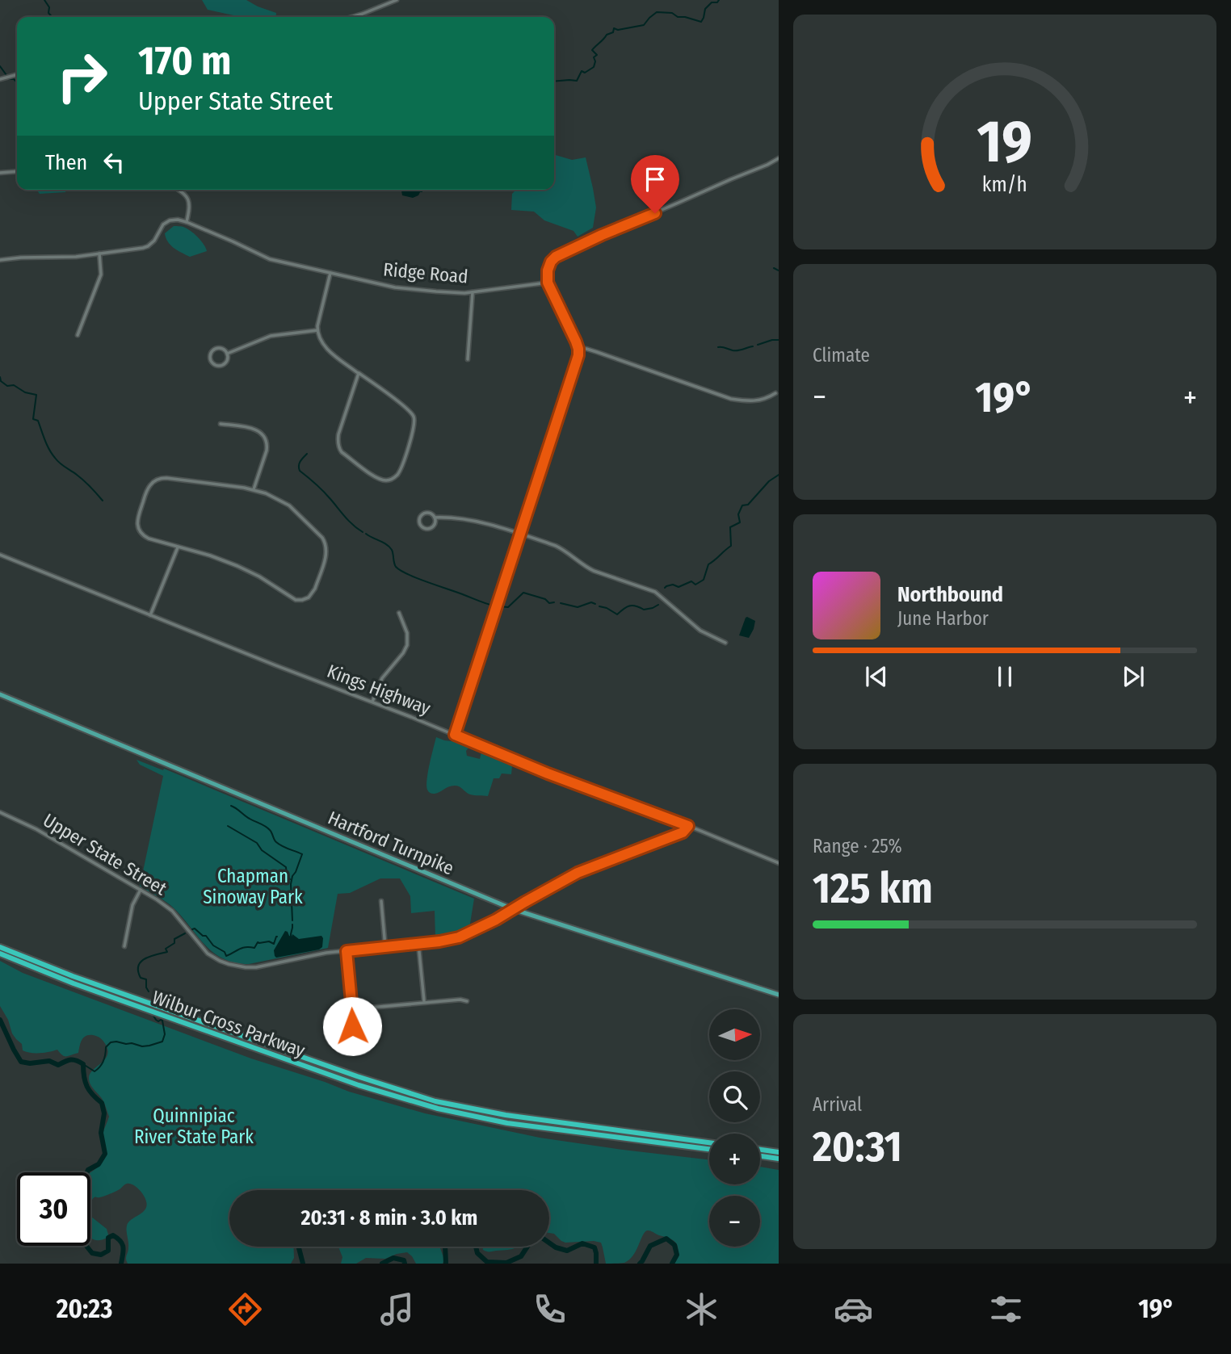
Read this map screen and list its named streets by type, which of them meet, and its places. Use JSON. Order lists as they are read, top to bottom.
{
  "streets": {
    "highway": ["Wilbur Cross Parkway"],
    "main road": ["Hartford Turnpike"],
    "street": ["Ridge Road", "Kings Highway", "Upper State Street"]
  },
  "crossings": [
    ["Kings Highway", "Upper State Street"],
    ["Hartford Turnpike", "Upper State Street"]
  ],
  "parks": ["Chapman Sinoway Park", "Quinnipiac River State Park"],
  "north": "right",
  "page": {
    "turn": ["170 m", "Upper State Street"],
    "then": "Then",
    "tile": [
      "Climate",
      ["Range · 25%", "125 km"],
      ["Arrival", "20:31"]
    ],
    "heat": ["−", "19°", "+"],
    "song": ["Northbound", "June Harbor"],
    "map_buttons": ["+", "−"],
    "limit": "30",
    "trip": "20:31 · 8 min · 3.0 km",
    "tabs": ["20:23", "19°"],
    "gauge": ["19", "km/h"]
  }
}
